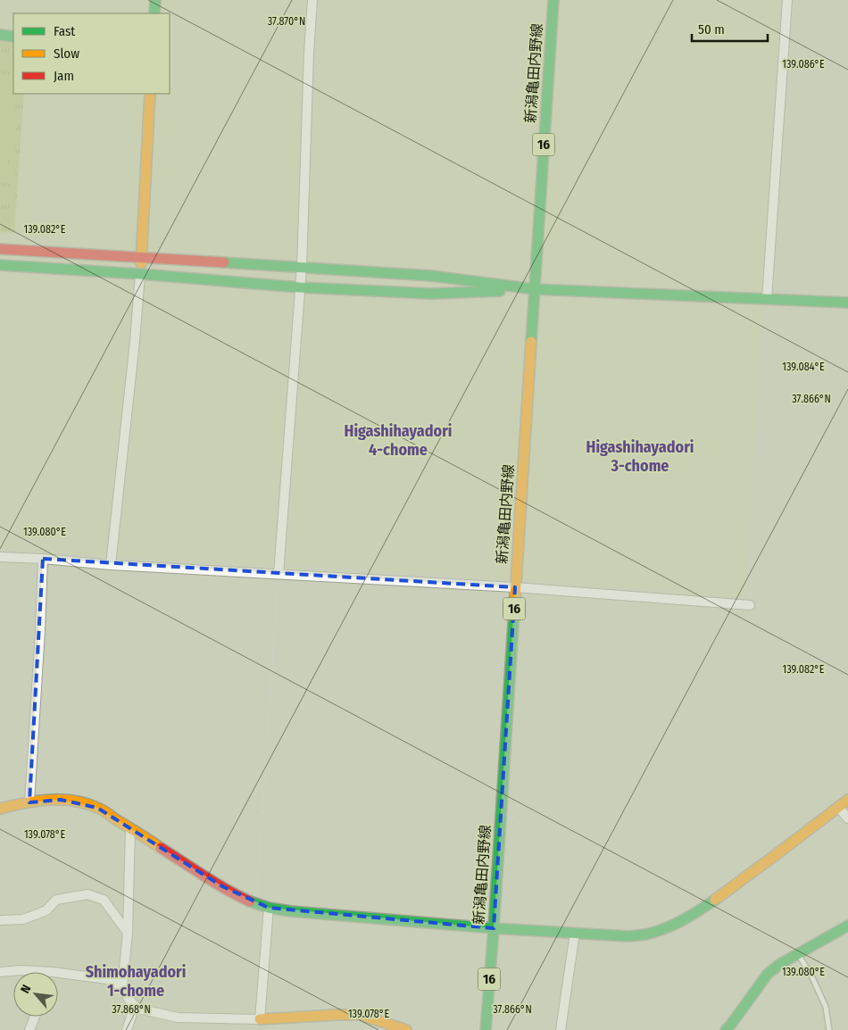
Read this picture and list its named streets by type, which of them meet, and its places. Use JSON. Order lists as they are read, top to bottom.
{
  "streets": {
    "street": ["新潟亀田内野線", "16"]
  },
  "districts": ["Higashihayadori 4-chome", "Higashihayadori 3-chome", "Shimohayadori 1-chome"],
  "legend": ["Fast", "Slow", "Jam"],
  "scale_bar": "50 m",
  "north": "top left",
  "coordinates": [
    "37.870°N",
    "139.086°E",
    "139.082°E",
    "139.084°E",
    "37.866°N",
    "139.080°E",
    "139.078°E",
    "37.868°N"
  ]
}
